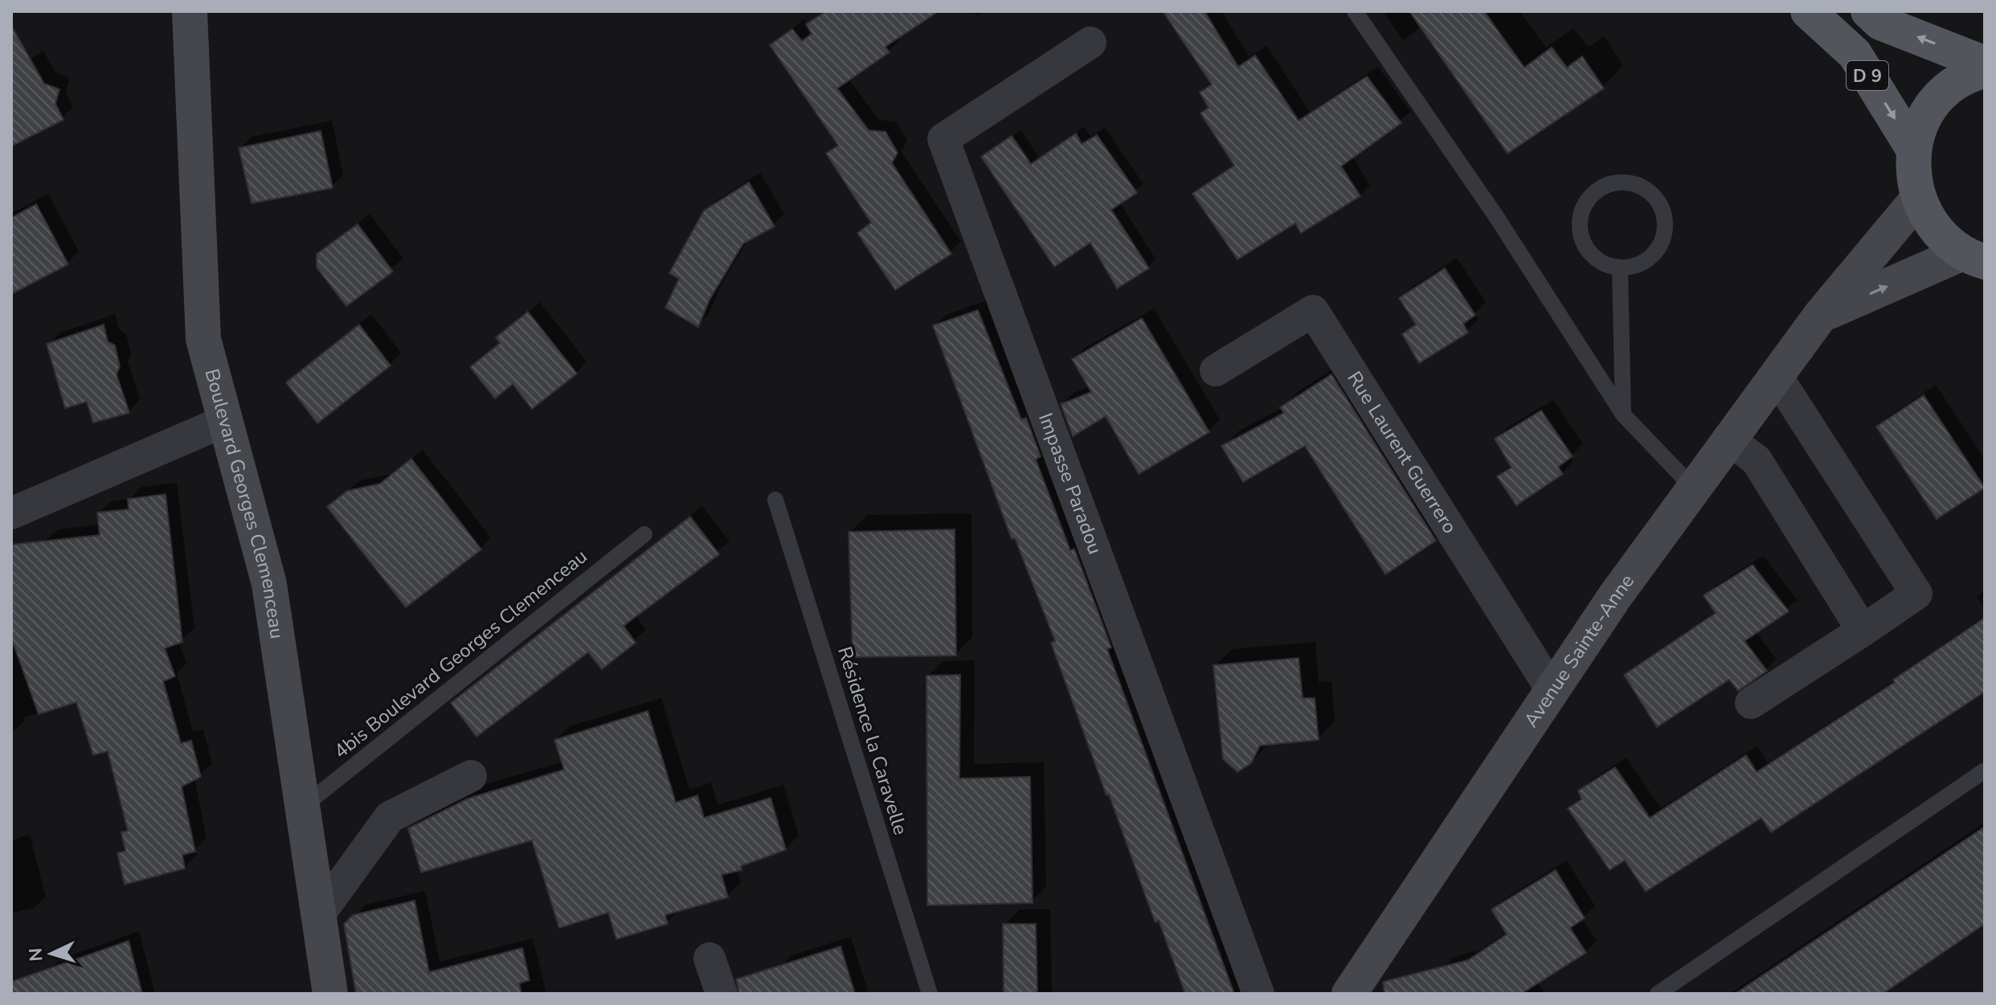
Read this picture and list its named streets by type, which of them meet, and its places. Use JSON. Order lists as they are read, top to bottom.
{
  "streets": {
    "main road": ["D 9", "Boulevard Georges Clemenceau", "Avenue Sainte-Anne"],
    "street": ["Rue Laurent Guerrero", "Impasse Paradou"],
    "lane": ["4bis Boulevard Georges Clemenceau", "Résidence la Caravelle"]
  },
  "crossings": [
    ["Rue Laurent Guerrero", "Avenue Sainte-Anne"],
    ["Boulevard Georges Clemenceau", "4bis Boulevard Georges Clemenceau"]
  ],
  "north": "left"
}
